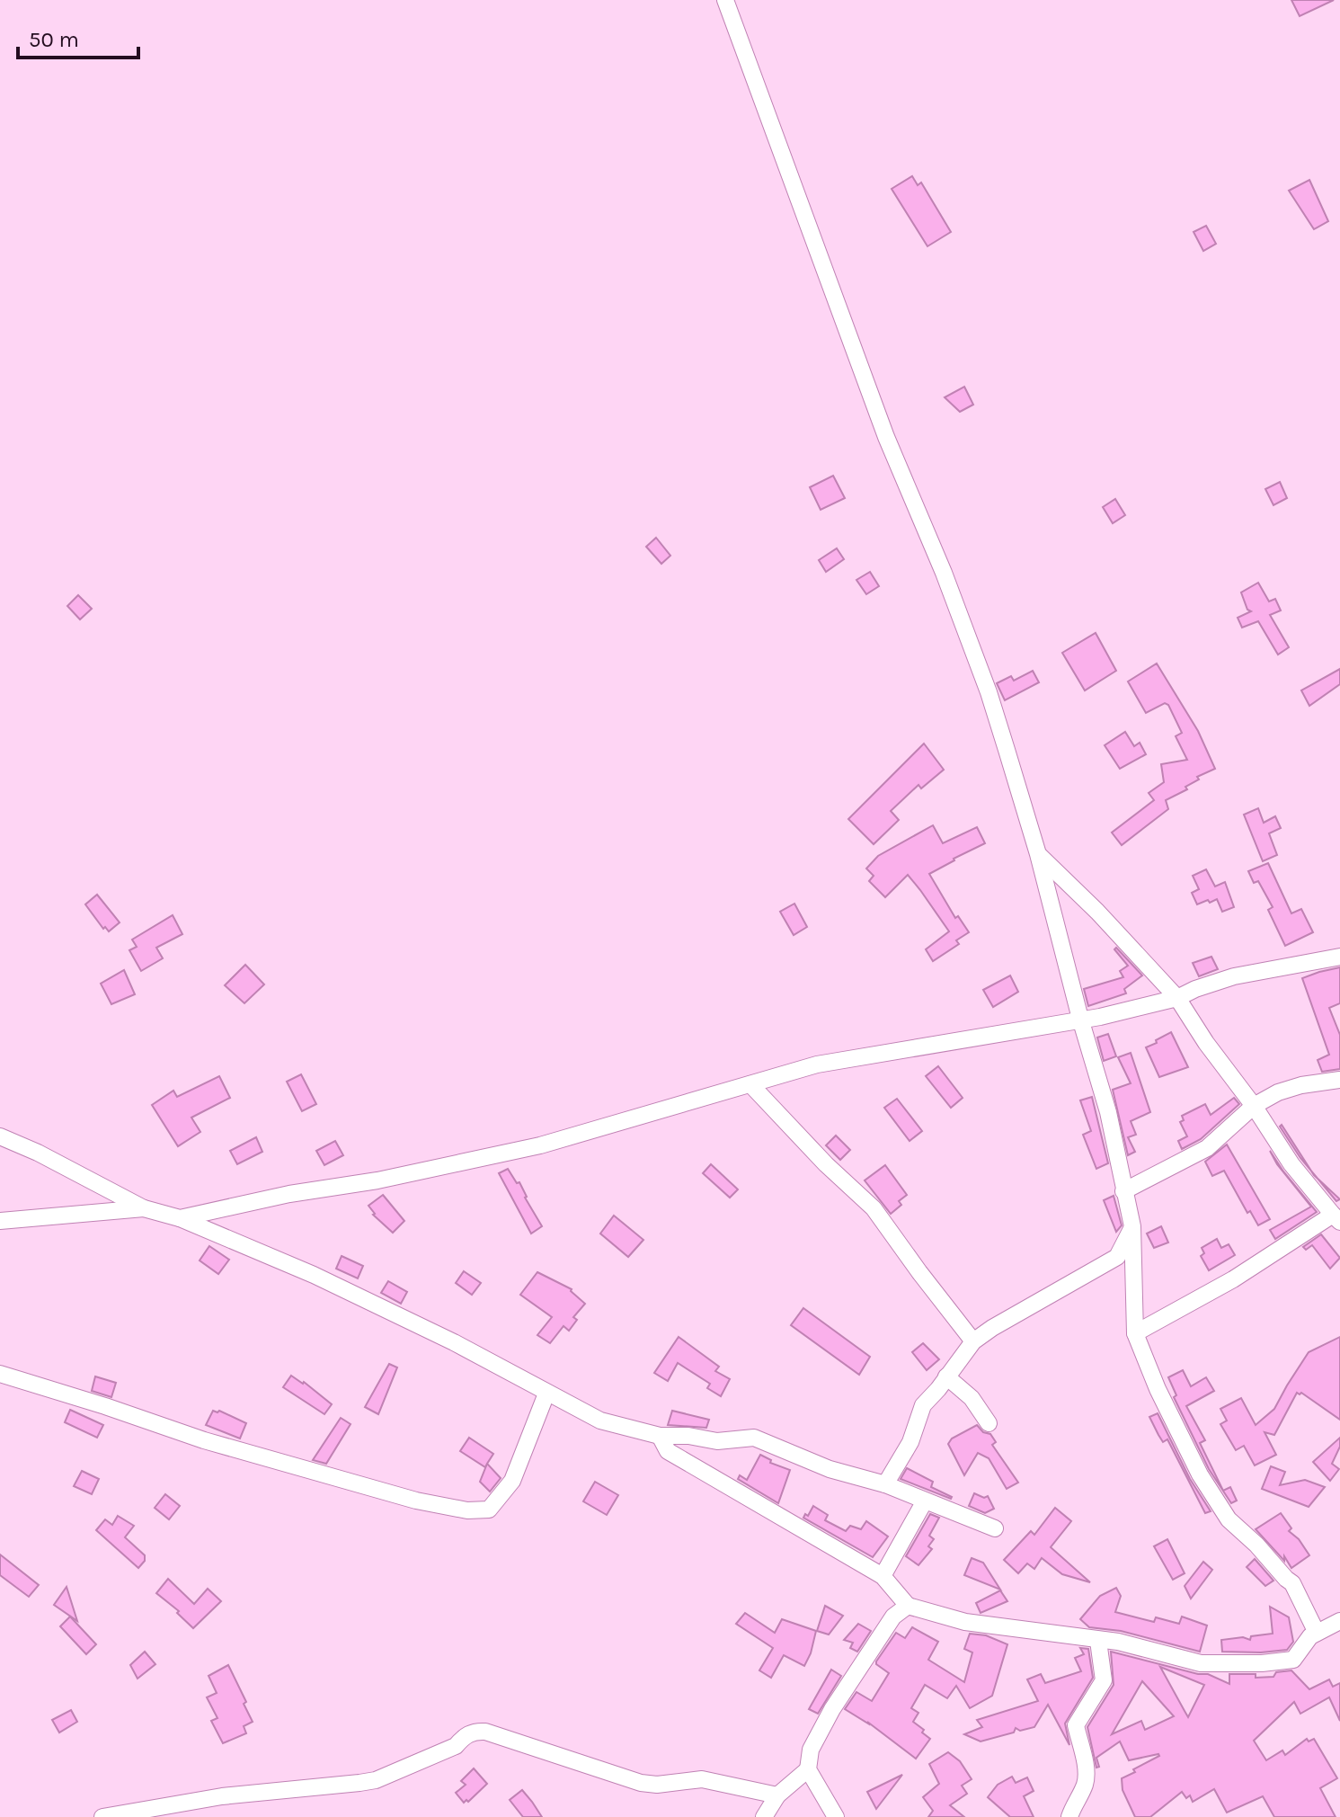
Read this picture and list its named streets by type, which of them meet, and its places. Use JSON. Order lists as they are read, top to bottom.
{
  "scale_bar": "50 m"
}
